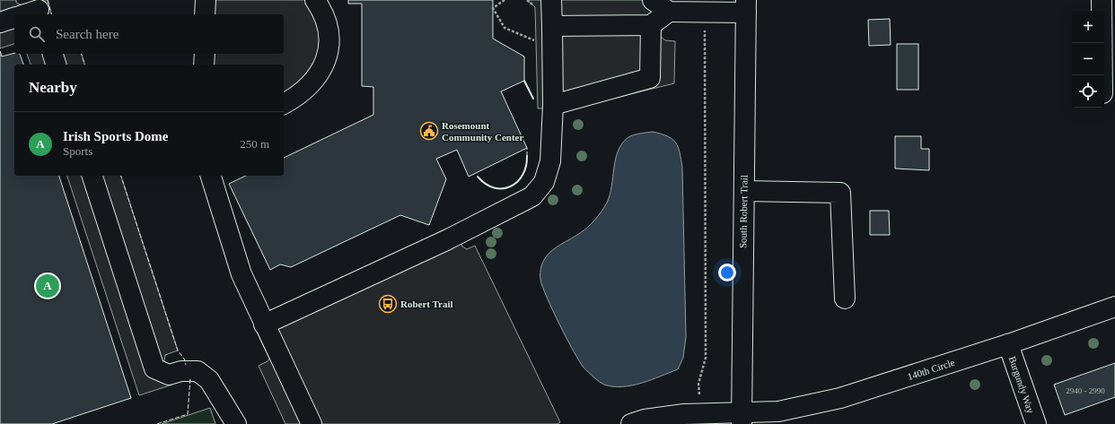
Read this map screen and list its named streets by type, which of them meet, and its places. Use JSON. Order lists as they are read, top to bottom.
{
  "streets": {
    "street": ["South Robert Trail", "140th Circle", "Burgundy Way"]
  },
  "crossings": [
    ["South Robert Trail", "140th Circle"],
    ["140th Circle", "Burgundy Way"]
  ],
  "places": {
    "public building": ["Rosemount Community Center"],
    "bus stop": ["Robert Trail"]
  },
  "house_numbers": ["2940 - 2990"],
  "page": {
    "map_buttons": ["+", "−"],
    "search": "Search here",
    "heading": "Nearby",
    "list": [
      {
        "mark": "A",
        "name": "Irish Sports Dome",
        "note": "Sports",
        "value": "250 m"
      }
    ],
    "pins": "A"
  }
}
